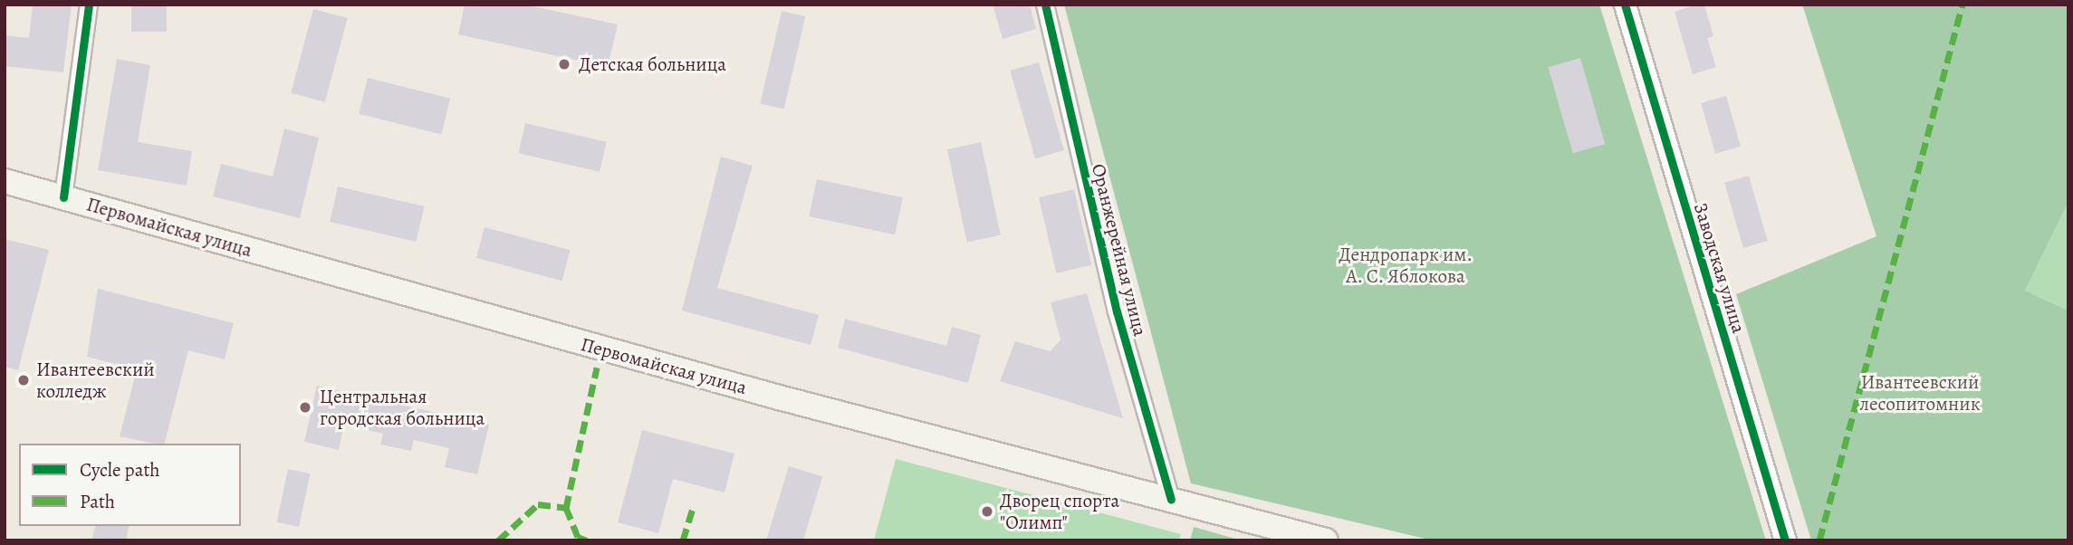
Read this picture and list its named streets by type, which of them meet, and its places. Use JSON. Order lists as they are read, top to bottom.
{
  "streets": {
    "main road": ["Первомайская улица"],
    "street": ["Оранжерейная улица", "Заводская улица"]
  },
  "crossings": [
    ["Первомайская улица", "Оранжерейная улица"]
  ],
  "parks": ["Дендропарк им. А. С. Яблокова", "Ивантеевский лесопитомник"],
  "places": [
    "Детская больница",
    "Ивантеевский колледж",
    "Центральная городская больница",
    "Дворец спорта \"Олимп\""
  ],
  "legend": ["Cycle path", "Path"]
}
